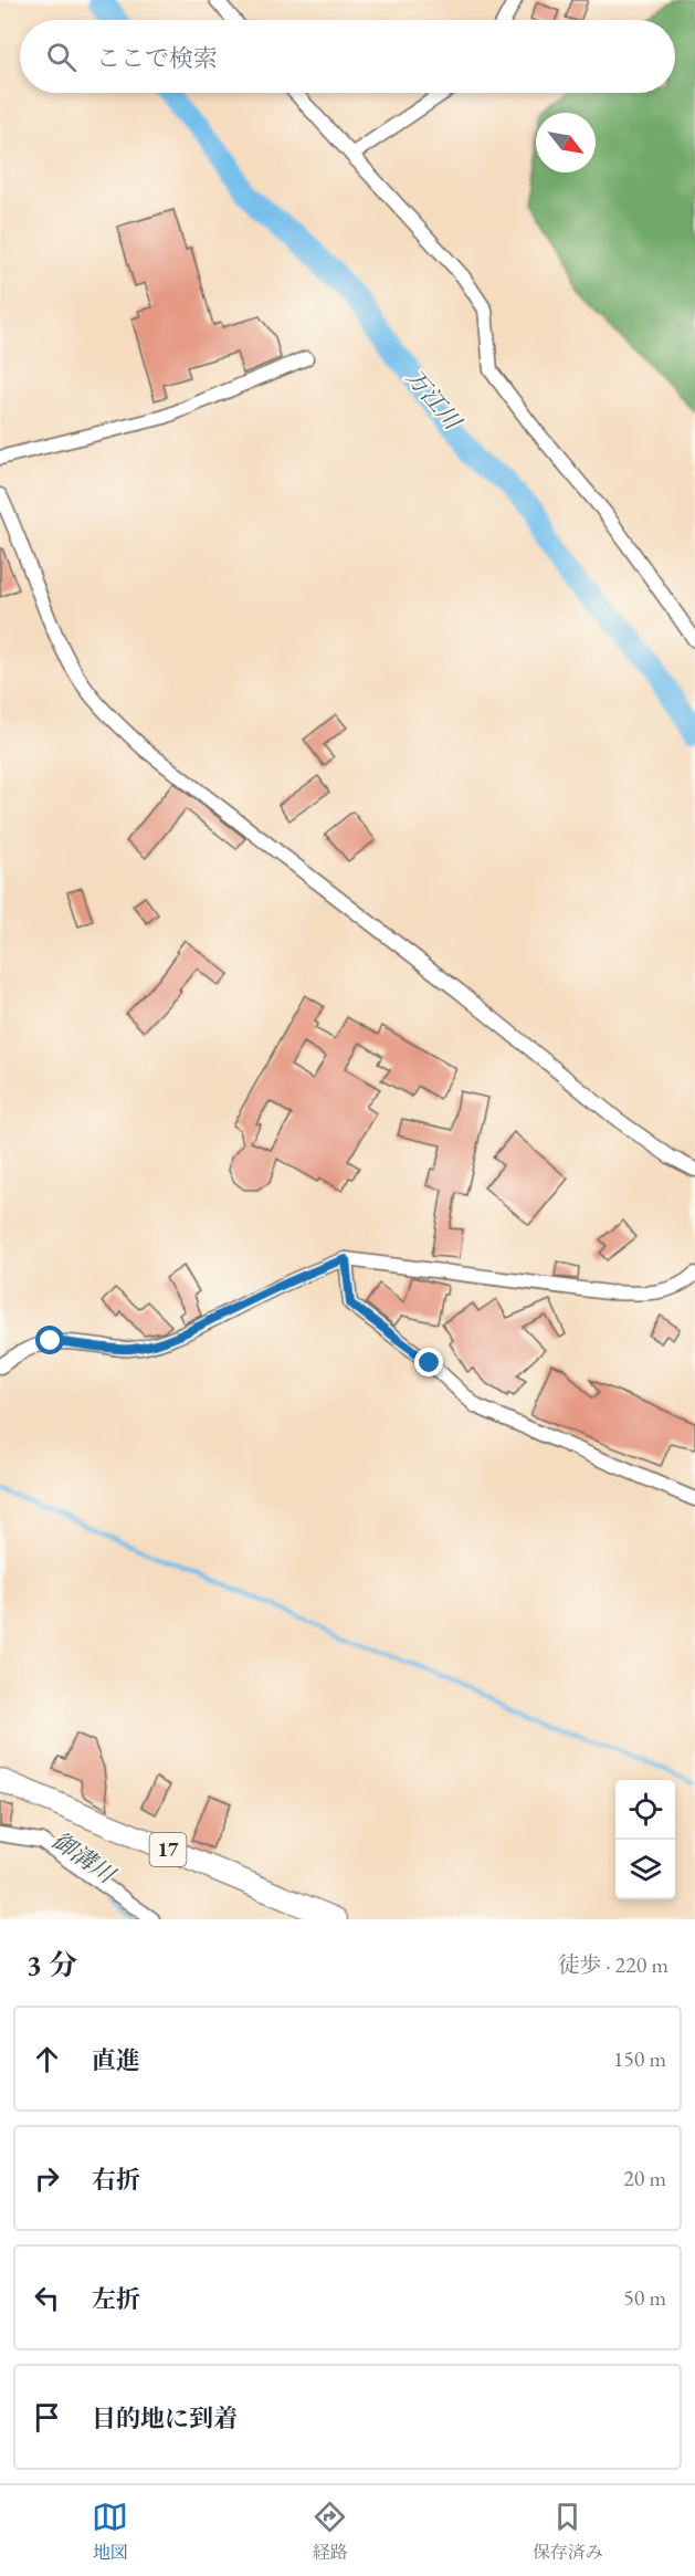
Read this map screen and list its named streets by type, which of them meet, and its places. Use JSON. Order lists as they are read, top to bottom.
{
  "streets": {
    "main road": ["17"]
  },
  "water": ["万江川", "御溝川"],
  "north": "bottom right",
  "page": {
    "search": "ここで検索",
    "heading": ["3 分", "徒歩 · 220 m"],
    "list": [
      ["直進", "150 m"],
      ["右折", "20 m"],
      ["左折", "50 m"],
      "目的地に到着"
    ],
    "nav": ["地図", "経路", "保存済み"]
  }
}
